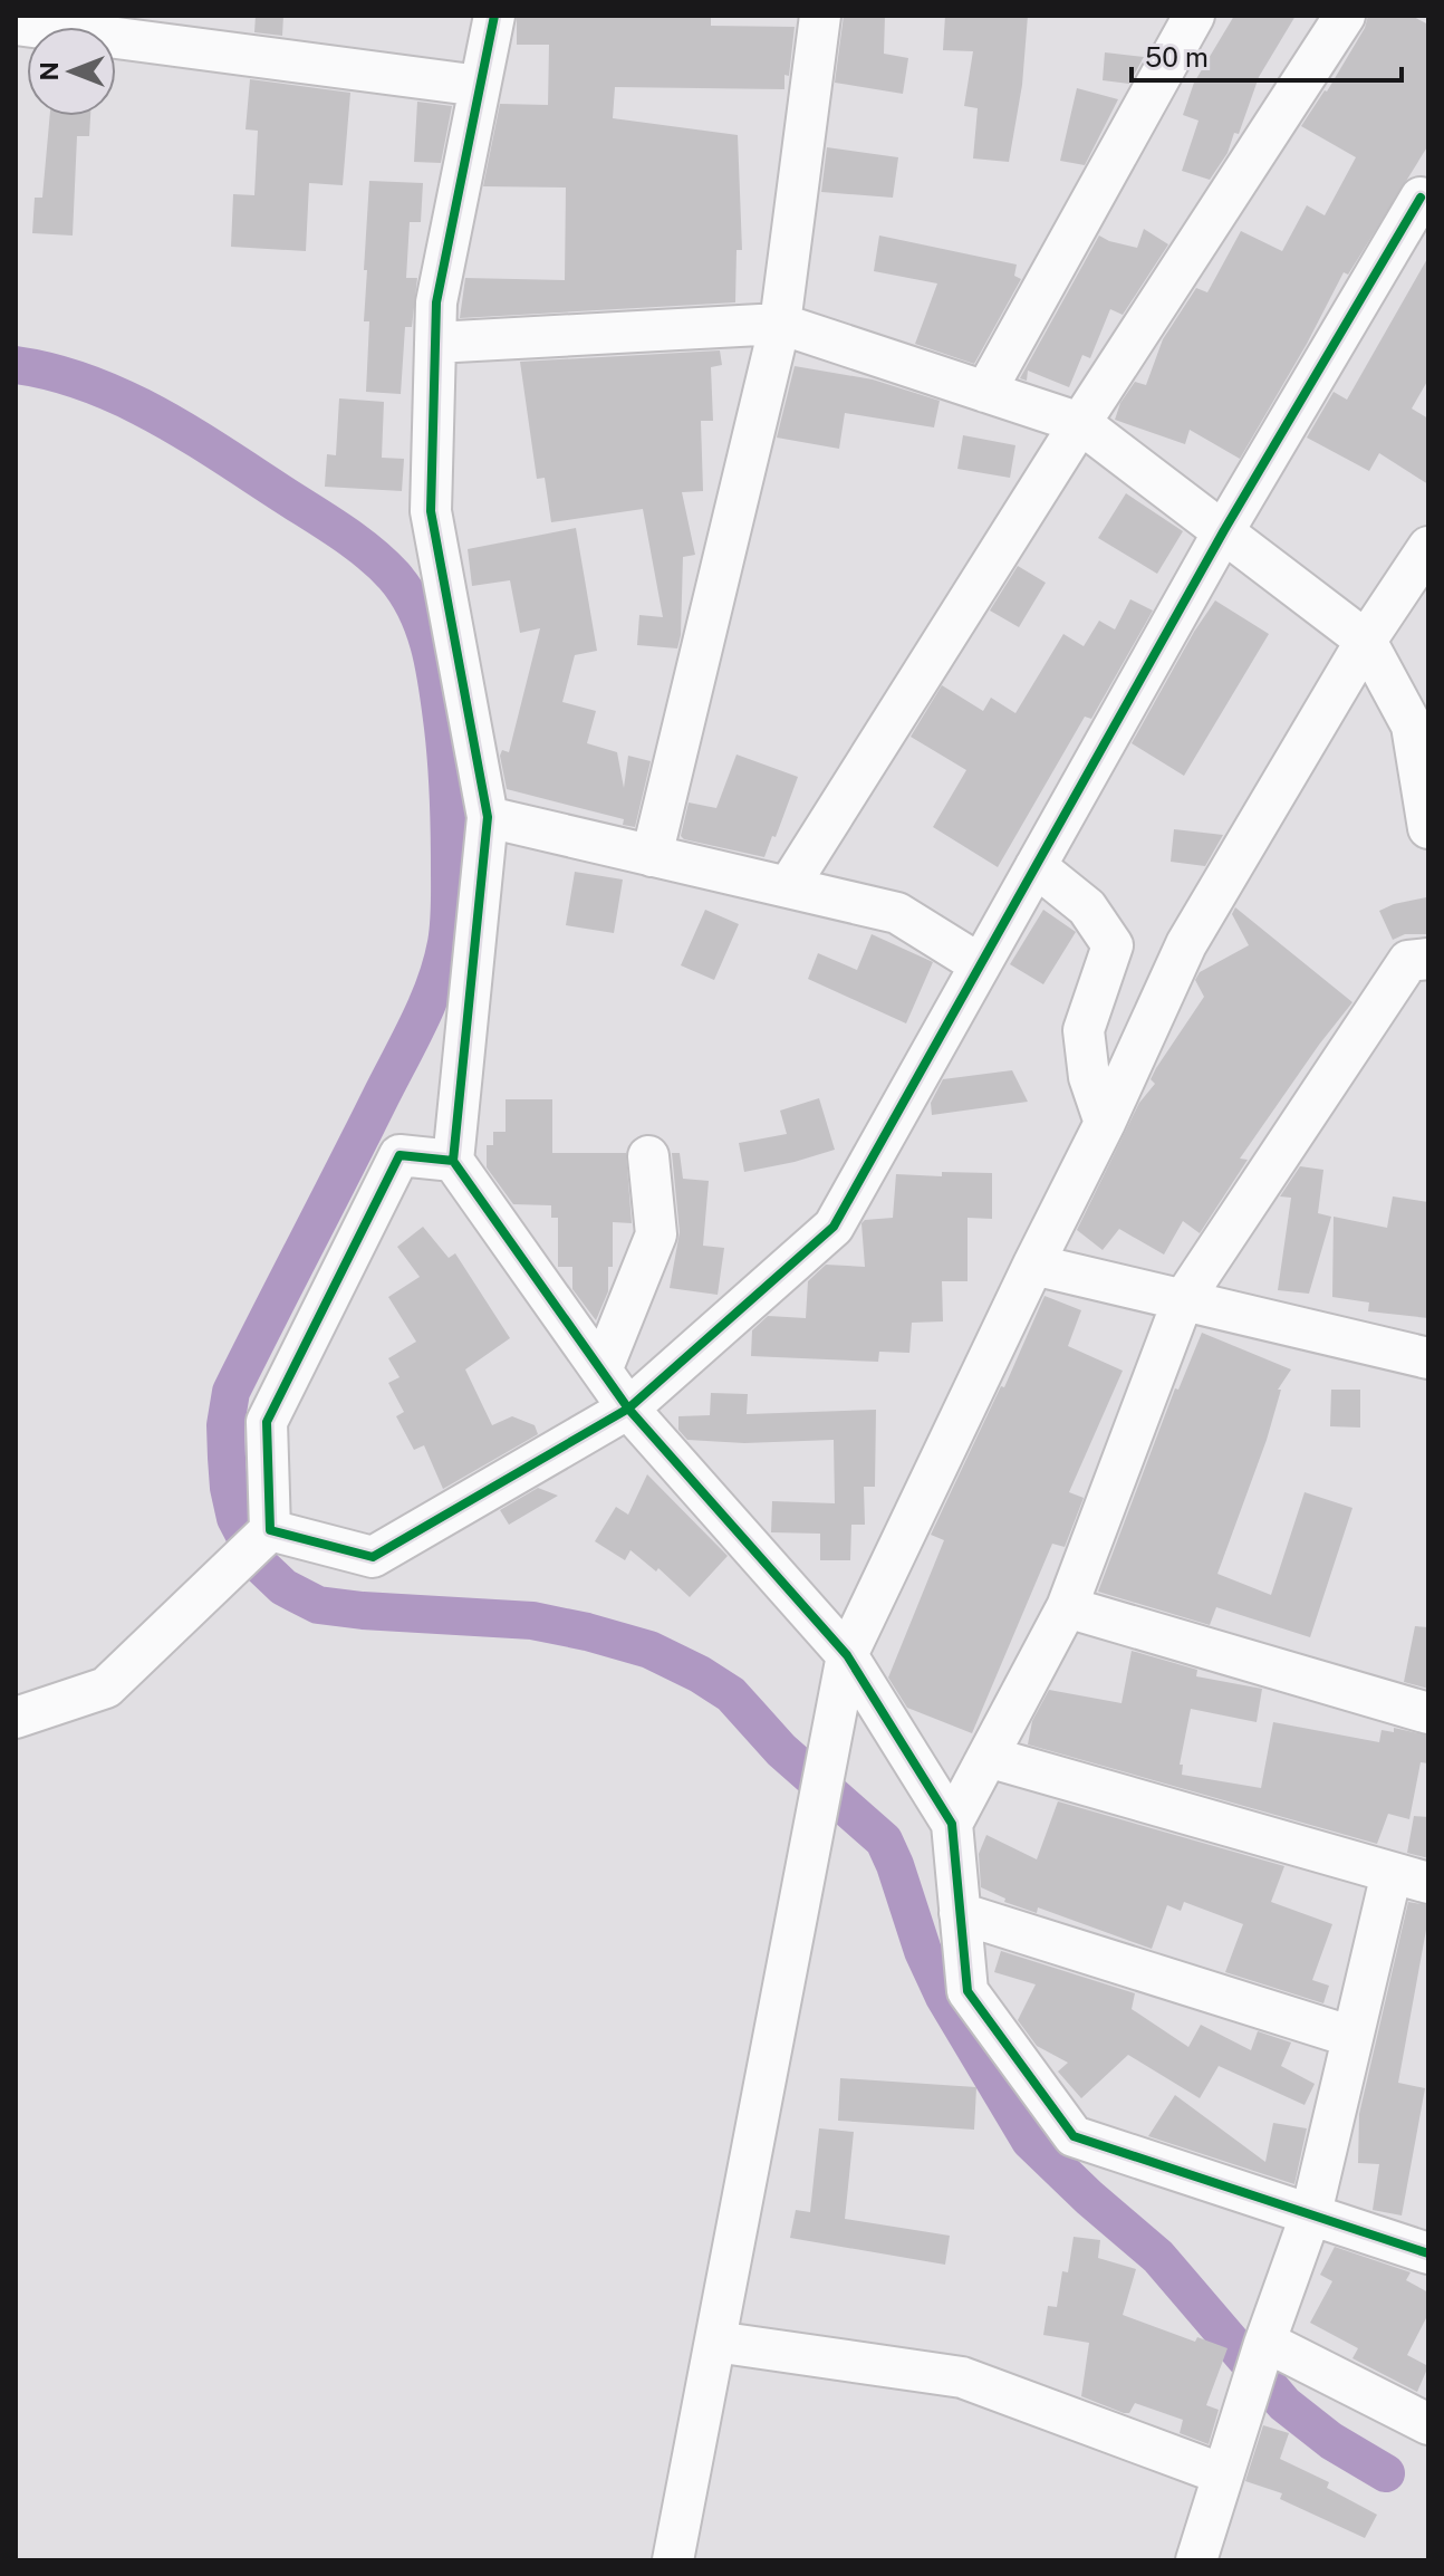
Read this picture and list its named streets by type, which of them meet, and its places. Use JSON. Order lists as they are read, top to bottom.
{
  "scale_bar": "50 m",
  "north": "left"
}
